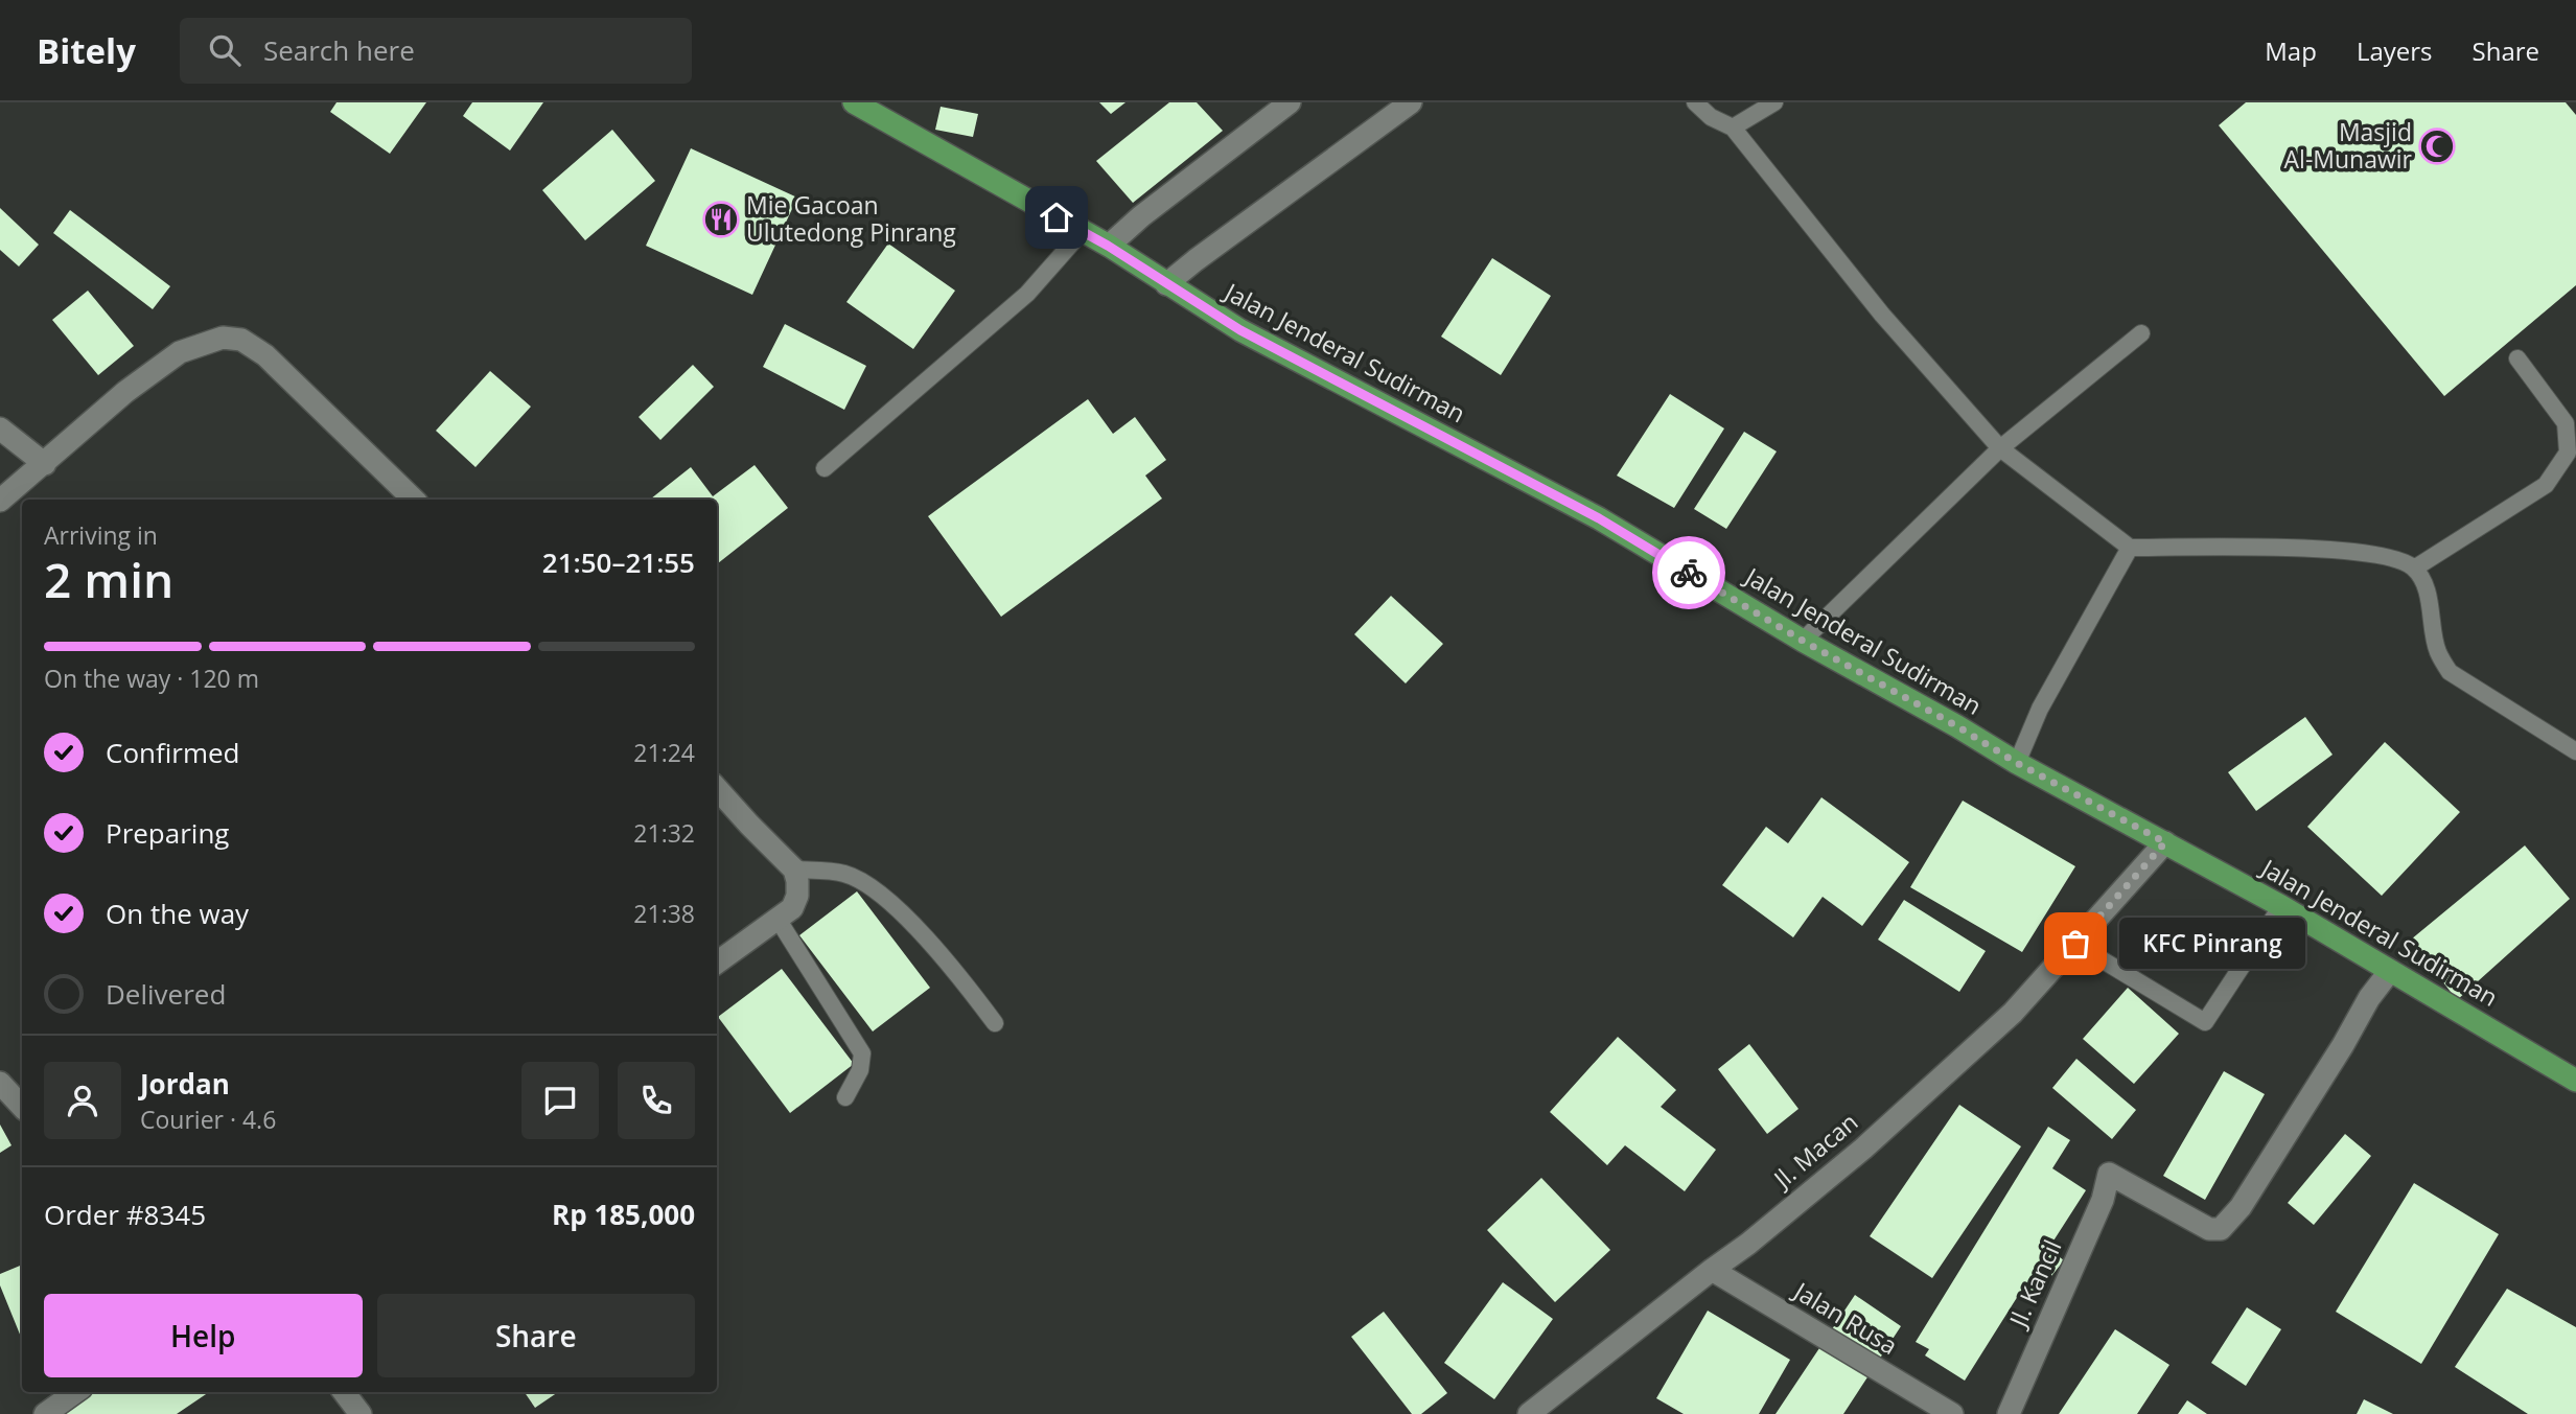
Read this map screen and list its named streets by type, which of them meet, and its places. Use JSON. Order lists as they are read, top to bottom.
{
  "streets": {
    "highway": ["Jalan Jenderal Sudirman"],
    "street": ["Jl. Macan", "Jl. Kancil", "Jalan Rusa"]
  },
  "crossings": [
    ["Jalan Jenderal Sudirman", "Jl. Macan"],
    ["Jalan Jenderal Sudirman", "Jl. Kancil"],
    ["Jl. Macan", "Jalan Rusa"]
  ],
  "places": {
    "mosque": ["Masjid Al-Munawir"],
    "restaurant": ["Mie Gacoan Ulutedong Pinrang"],
    "other": ["KFC Pinrang"]
  },
  "page": {
    "header": "Bitely",
    "search": "Search here",
    "nav": ["Map", "Layers", "Share"],
    "heading": ["2 min", "Arriving in", "21:50–21:55"],
    "panel": [
      "Jordan",
      "Courier · 4.6",
      "Order #8345",
      "Rp 185,000"
    ],
    "bar": "On the way · 120 m",
    "list": [
      ["Confirmed", "21:24"],
      ["Preparing", "21:32"],
      ["On the way", "21:38"],
      "Delivered"
    ],
    "bubble": "KFC Pinrang",
    "buttons": ["Help", "Share"]
  }
}
